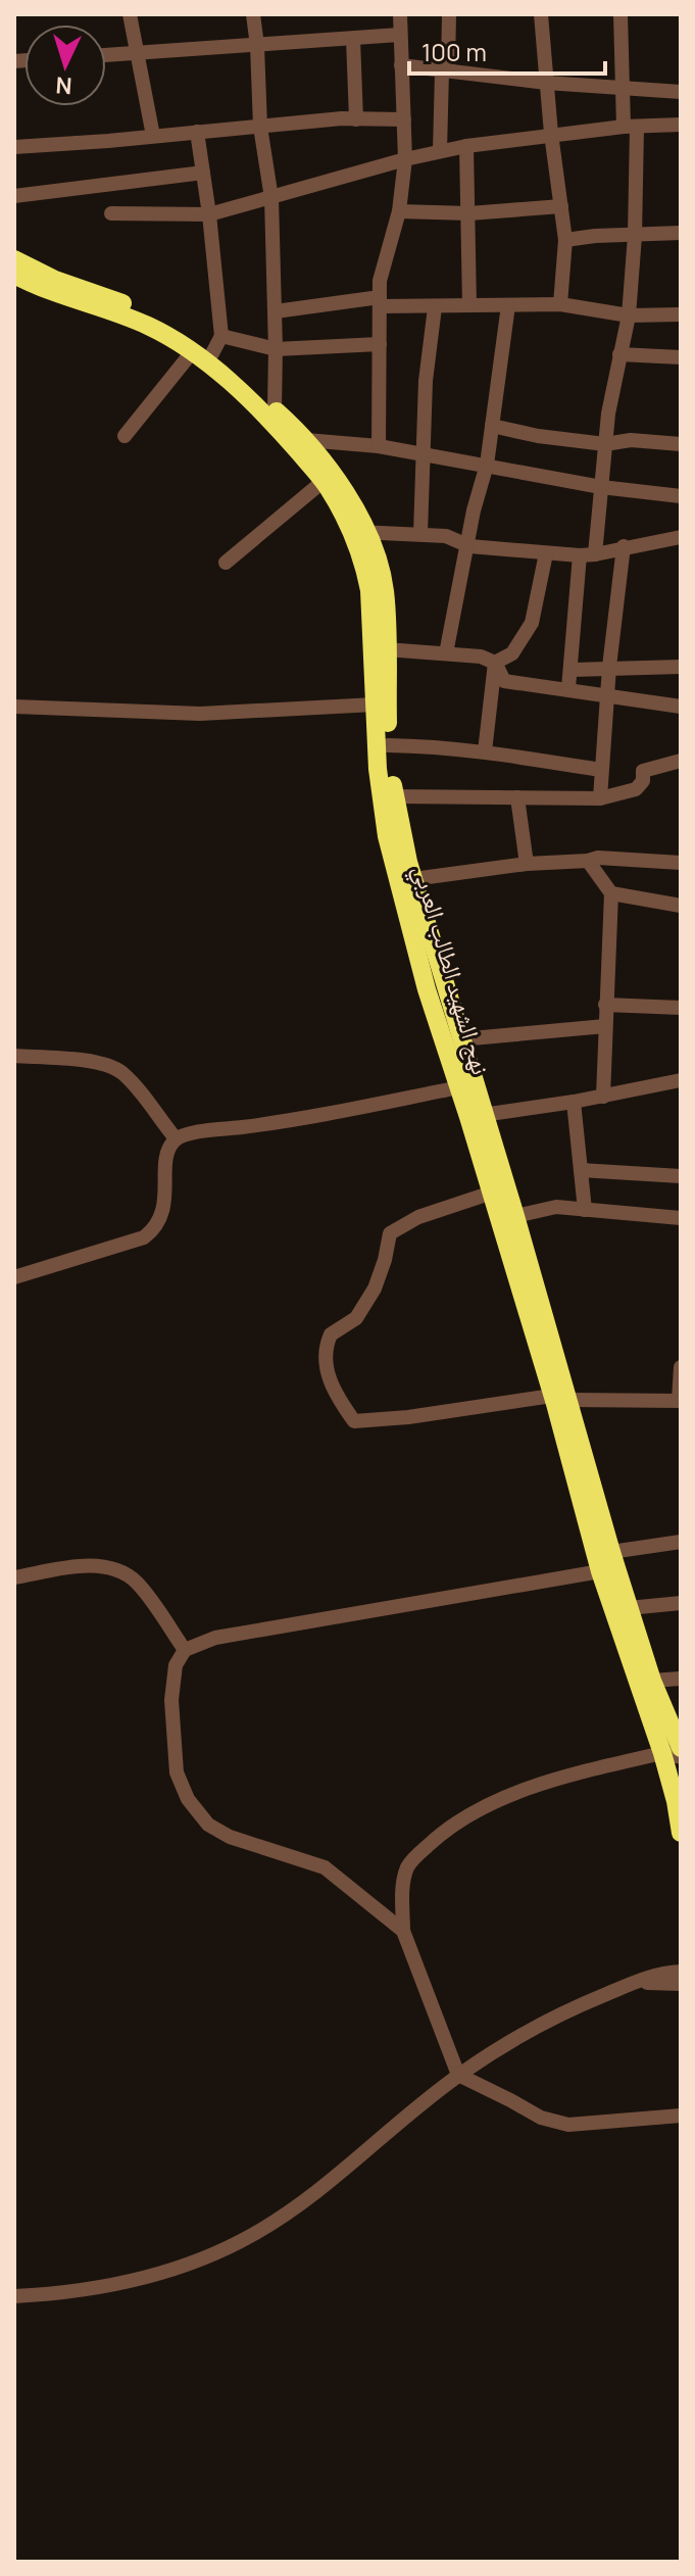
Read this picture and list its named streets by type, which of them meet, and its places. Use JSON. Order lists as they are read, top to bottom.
{
  "streets": {
    "main road": ["نهج الشهيد الطالب العربي"]
  },
  "scale_bar": "100 m",
  "north": "bottom"
}
